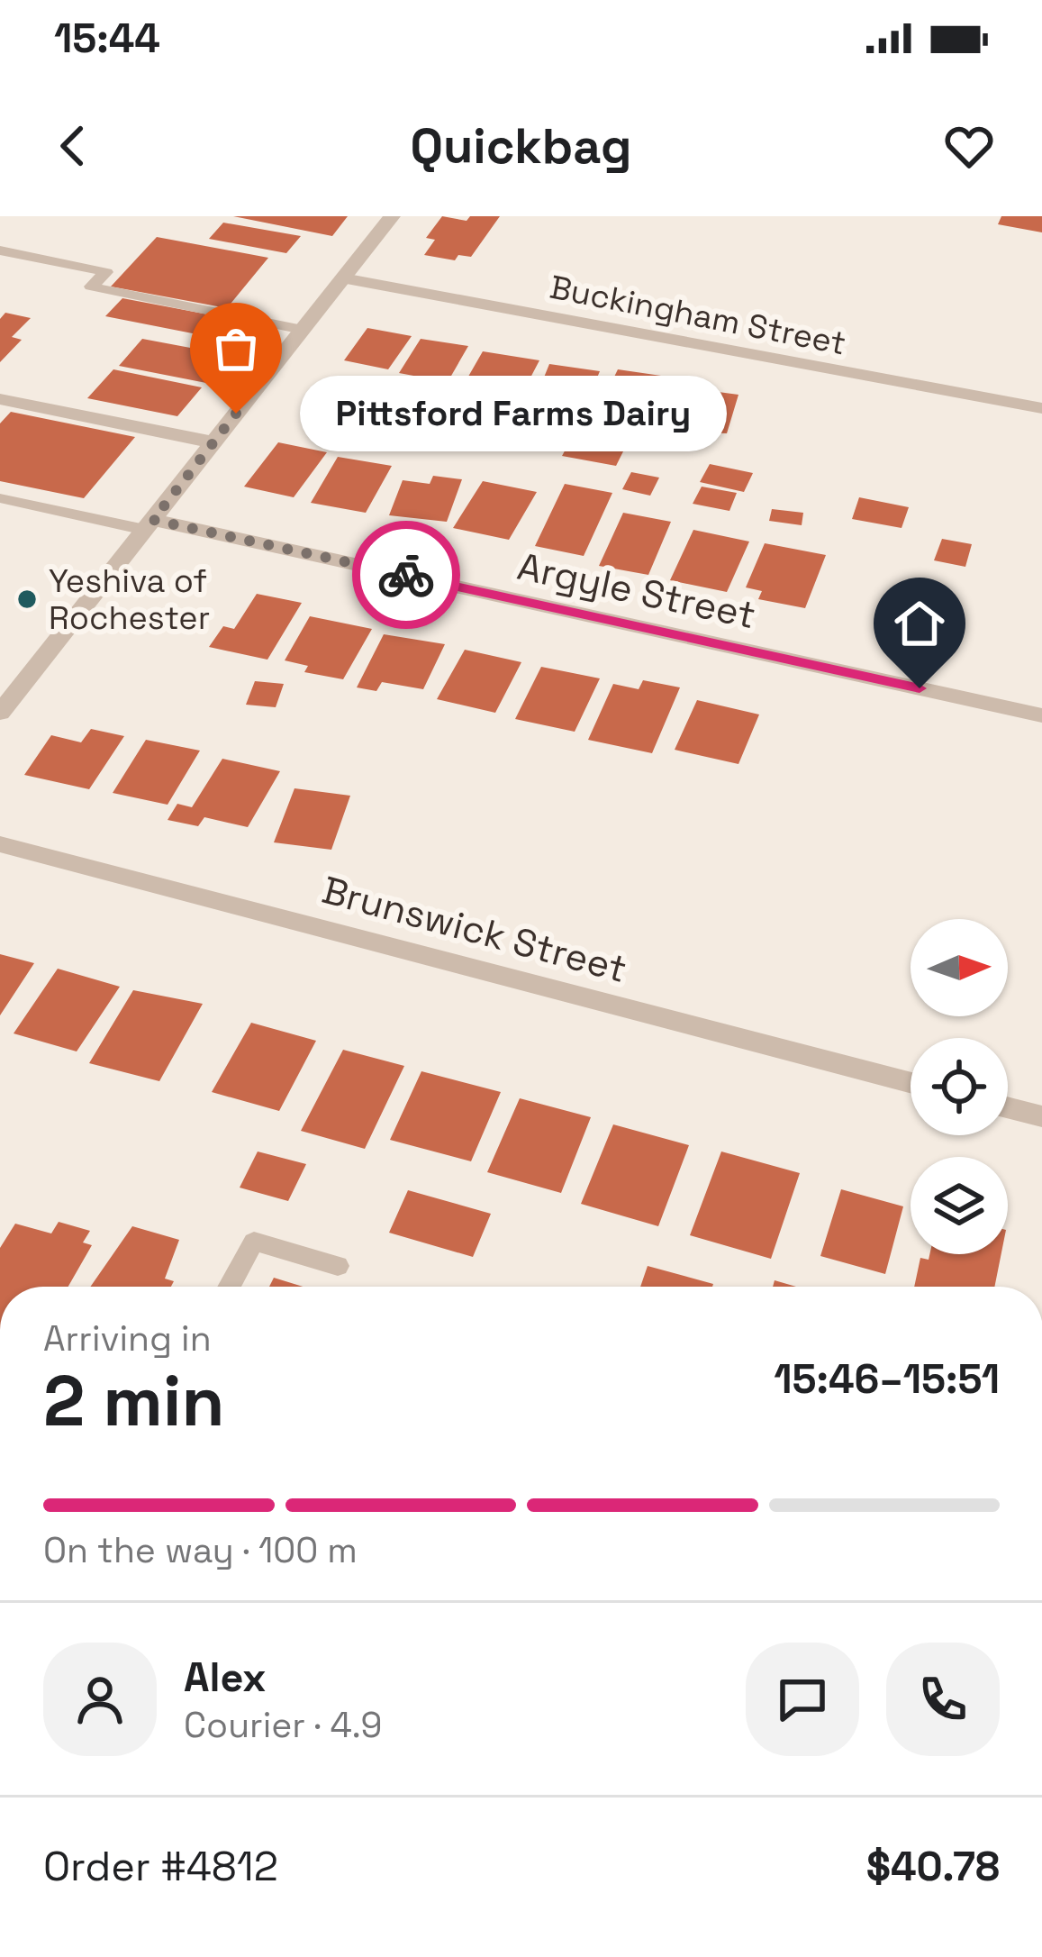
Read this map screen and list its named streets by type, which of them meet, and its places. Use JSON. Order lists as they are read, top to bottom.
{
  "streets": {
    "street": ["Buckingham Street", "Argyle Street", "Brunswick Street"]
  },
  "places": ["Pittsford Farms Dairy", "Yeshiva of Rochester"],
  "north": "right",
  "page": {
    "status": "15:44",
    "header": "Quickbag",
    "bubble": "Pittsford Farms Dairy",
    "heading": ["2 min", "Arriving in", "15:46–15:51"],
    "panel": [
      "Alex",
      "Courier · 4.9",
      "Order #4812",
      "$40.78"
    ],
    "bar": "On the way · 100 m"
  }
}
